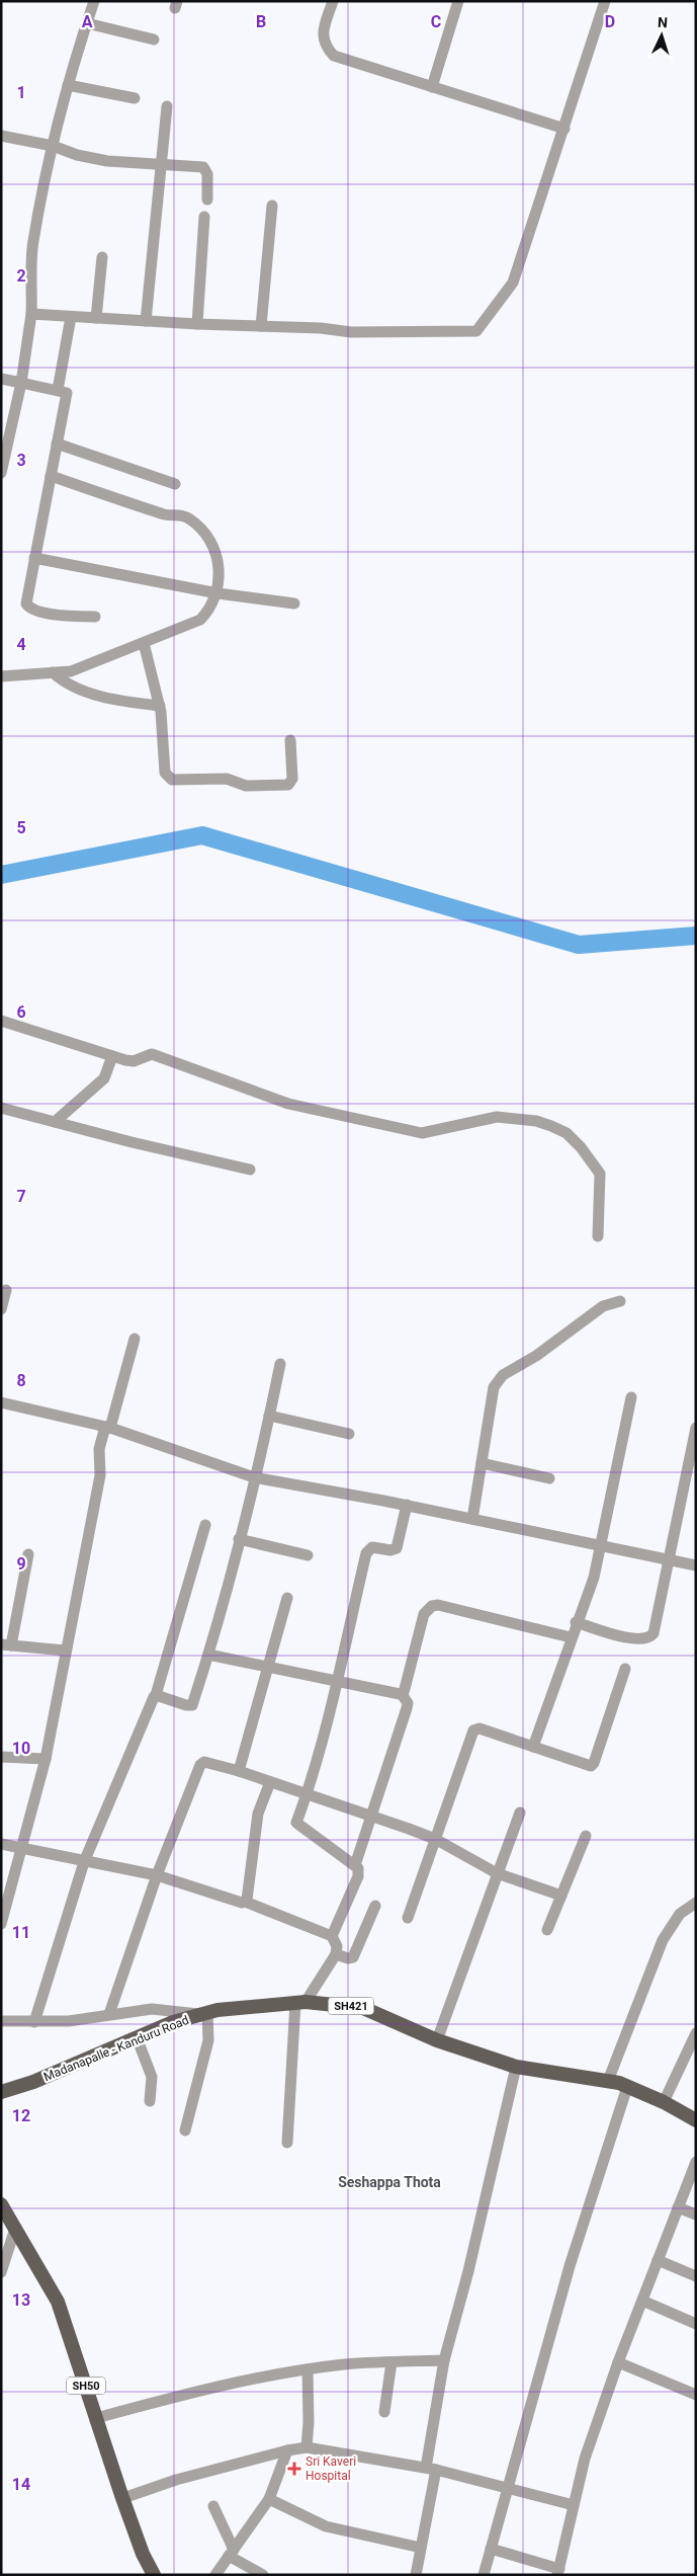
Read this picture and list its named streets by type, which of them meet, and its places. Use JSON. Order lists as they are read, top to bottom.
{
  "streets": {
    "main road": ["SH421", "Madanapalle - Kanduru Road", "SH50"]
  },
  "districts": ["Seshappa Thota"],
  "places": {
    "health": ["Sri Kaveri Hospital"]
  },
  "north": "top",
  "grid": {
    "columns": [
      "A",
      "B",
      "C",
      "D"
    ],
    "rows": [
      "1",
      "2",
      "3",
      "4",
      "5",
      "6",
      "7",
      "8",
      "9",
      "10",
      "11",
      "12",
      "13",
      "14"
    ]
  }
}
